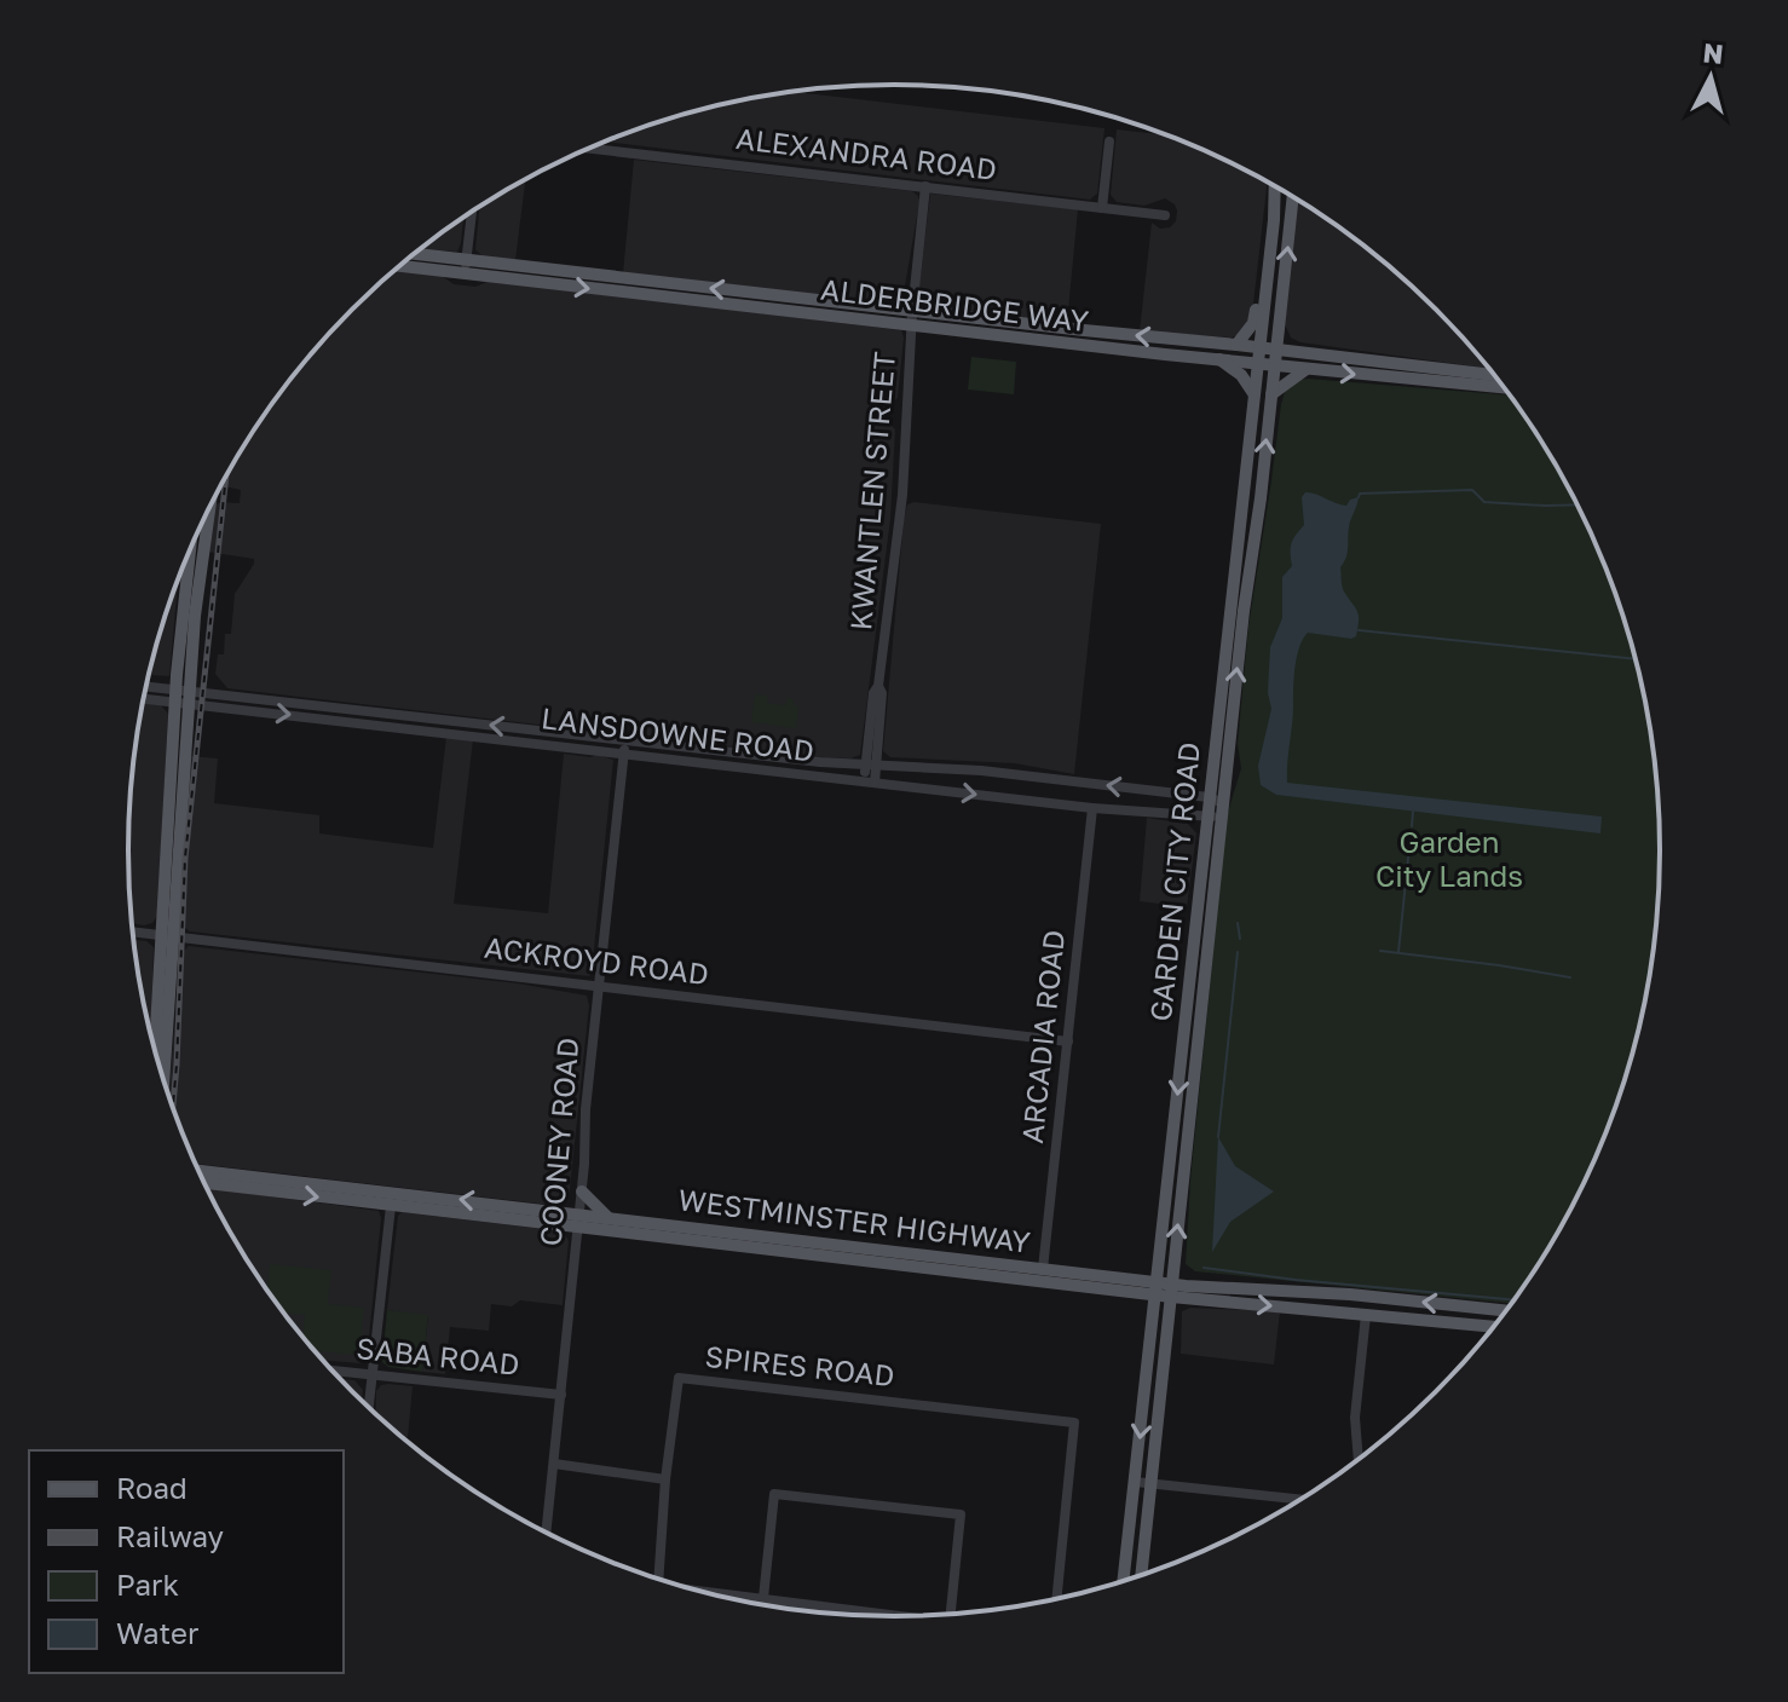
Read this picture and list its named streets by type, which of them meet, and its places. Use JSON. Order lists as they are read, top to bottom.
{
  "streets": {
    "main road": ["ALDERBRIDGE WAY", "GARDEN CITY ROAD", "WESTMINSTER HIGHWAY"],
    "street": [
      "ALEXANDRA ROAD",
      "KWANTLEN STREET",
      "LANSDOWNE ROAD",
      "ACKROYD ROAD",
      "ARCADIA ROAD",
      "COONEY ROAD",
      "SABA ROAD",
      "SPIRES ROAD"
    ]
  },
  "crossings": [
    ["ALEXANDRA ROAD", "KWANTLEN STREET"],
    ["ALDERBRIDGE WAY", "KWANTLEN STREET"],
    ["ALDERBRIDGE WAY", "GARDEN CITY ROAD"],
    ["KWANTLEN STREET", "LANSDOWNE ROAD"],
    ["LANSDOWNE ROAD", "GARDEN CITY ROAD"],
    ["LANSDOWNE ROAD", "ARCADIA ROAD"],
    ["LANSDOWNE ROAD", "COONEY ROAD"],
    ["GARDEN CITY ROAD", "WESTMINSTER HIGHWAY"],
    ["ACKROYD ROAD", "ARCADIA ROAD"],
    ["ACKROYD ROAD", "COONEY ROAD"],
    ["ARCADIA ROAD", "WESTMINSTER HIGHWAY"],
    ["COONEY ROAD", "WESTMINSTER HIGHWAY"],
    ["COONEY ROAD", "SABA ROAD"]
  ],
  "parks": ["Garden City Lands"],
  "legend": [
    "Road",
    "Railway",
    "Park",
    "Water"
  ],
  "north": "top"
}
